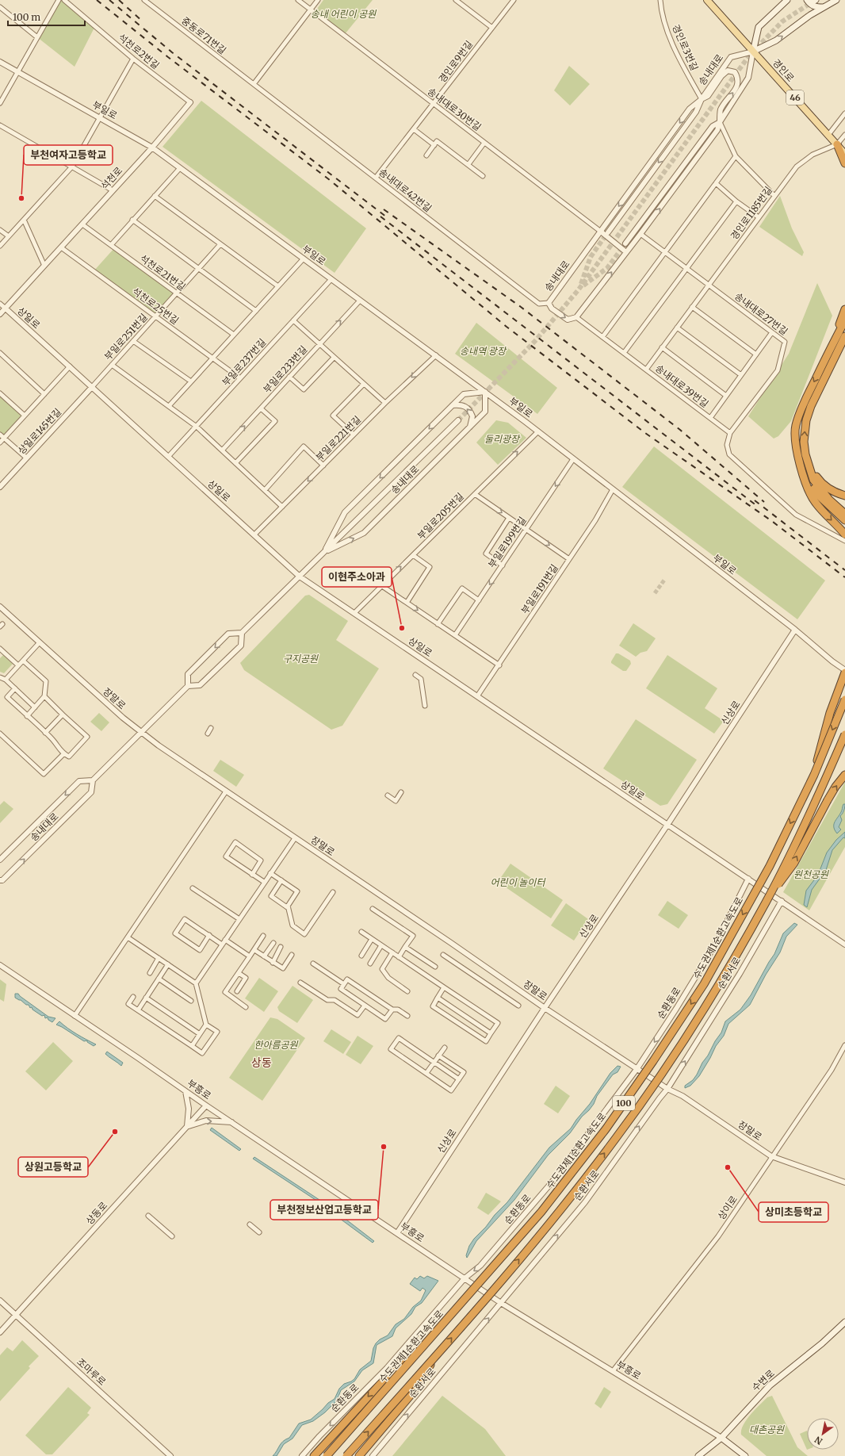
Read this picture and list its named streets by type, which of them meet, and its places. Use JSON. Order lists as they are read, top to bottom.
{
  "streets": {
    "highway": ["수도권제1순환고속도로", "100"],
    "main road": [
      "경인로",
      "46",
      "부흥로",
      "수변로"
    ],
    "street": [
      "중동로71번길",
      "경인로3번길",
      "석천로2번길",
      "경인로9번길",
      "송내대로",
      "송내대로30번길",
      "부일로",
      "석천로",
      "송내대로42번길",
      "경인로1185번길",
      "석천로21번길",
      "석천로25번길",
      "송내대로27번길",
      "상일로",
      "부일로251번길",
      "부일로237번길",
      "부일로233번길",
      "송내대로39번길",
      "상일로145번길",
      "부일로221번길",
      "부일로205번길",
      "부일로199번길",
      "부일로191번길",
      "장말로",
      "신상로",
      "순환서로",
      "순환동로",
      "상이로",
      "상동로",
      "조마루로"
    ]
  },
  "crossings": [
    ["중동로71번길", "송내대로42번길"],
    ["경인로3번길", "송내대로"],
    ["석천로2번길", "석천로"],
    ["경인로9번길", "송내대로30번길"],
    ["경인로9번길", "송내대로42번길"],
    ["송내대로", "경인로"],
    ["송내대로", "송내대로30번길"],
    ["송내대로", "부일로"],
    ["송내대로", "송내대로42번길"],
    ["송내대로", "상일로"],
    ["송내대로", "송내대로39번길"],
    ["송내대로", "장말로"],
    ["경인로", "경인로1185번길"],
    ["부일로", "석천로"],
    ["부일로", "부일로237번길"],
    ["부일로", "부일로233번길"],
    ["부일로", "부일로221번길"],
    ["부일로", "부일로205번길"],
    ["부일로", "부일로199번길"],
    ["부일로", "부일로191번길"],
    ["부일로", "신상로"],
    ["석천로", "석천로21번길"],
    ["석천로", "석천로25번길"],
    ["석천로", "상일로"],
    ["경인로1185번길", "송내대로27번길"],
    ["경인로1185번길", "송내대로39번길"],
    ["석천로21번길", "부일로251번길"],
    ["석천로25번길", "부일로251번길"],
    ["석천로25번길", "부일로237번길"],
    ["송내대로27번길", "송내대로39번길"],
    ["상일로", "부일로251번길"],
    ["상일로", "부일로237번길"],
    ["상일로", "상일로145번길"],
    ["상일로", "부일로221번길"],
    ["상일로", "부일로205번길"],
    ["상일로", "부일로191번길"],
    ["상일로", "신상로"],
    ["상일로", "순환서로"],
    ["상일로", "순환동로"],
    ["부일로251번길", "상일로145번길"],
    ["장말로", "신상로"],
    ["장말로", "순환서로"],
    ["장말로", "순환동로"],
    ["장말로", "상이로"],
    ["신상로", "부흥로"],
    ["순환서로", "부흥로"],
    ["순환동로", "부흥로"],
    ["부흥로", "상이로"],
    ["부흥로", "상동로"],
    ["부흥로", "수변로"],
    ["상동로", "조마루로"]
  ],
  "one_way": [
    "부일로233번길",
    "부일로221번길",
    "부일로205번길",
    "부일로199번길",
    "순환서로",
    "순환동로"
  ],
  "districts": ["상동"],
  "parks": [
    "송내 어린이 공원",
    "송내역 광장",
    "둘리광장",
    "구지공원",
    "원천공원",
    "어린이 놀이터",
    "한아름공원",
    "대촌공원"
  ],
  "places": [
    "부천여자고등학교",
    "이현주소아과",
    "상원고등학교",
    "부천정보산업고등학교",
    "상미초등학교"
  ],
  "scale_bar": "100 m",
  "north": "bottom left"
}
